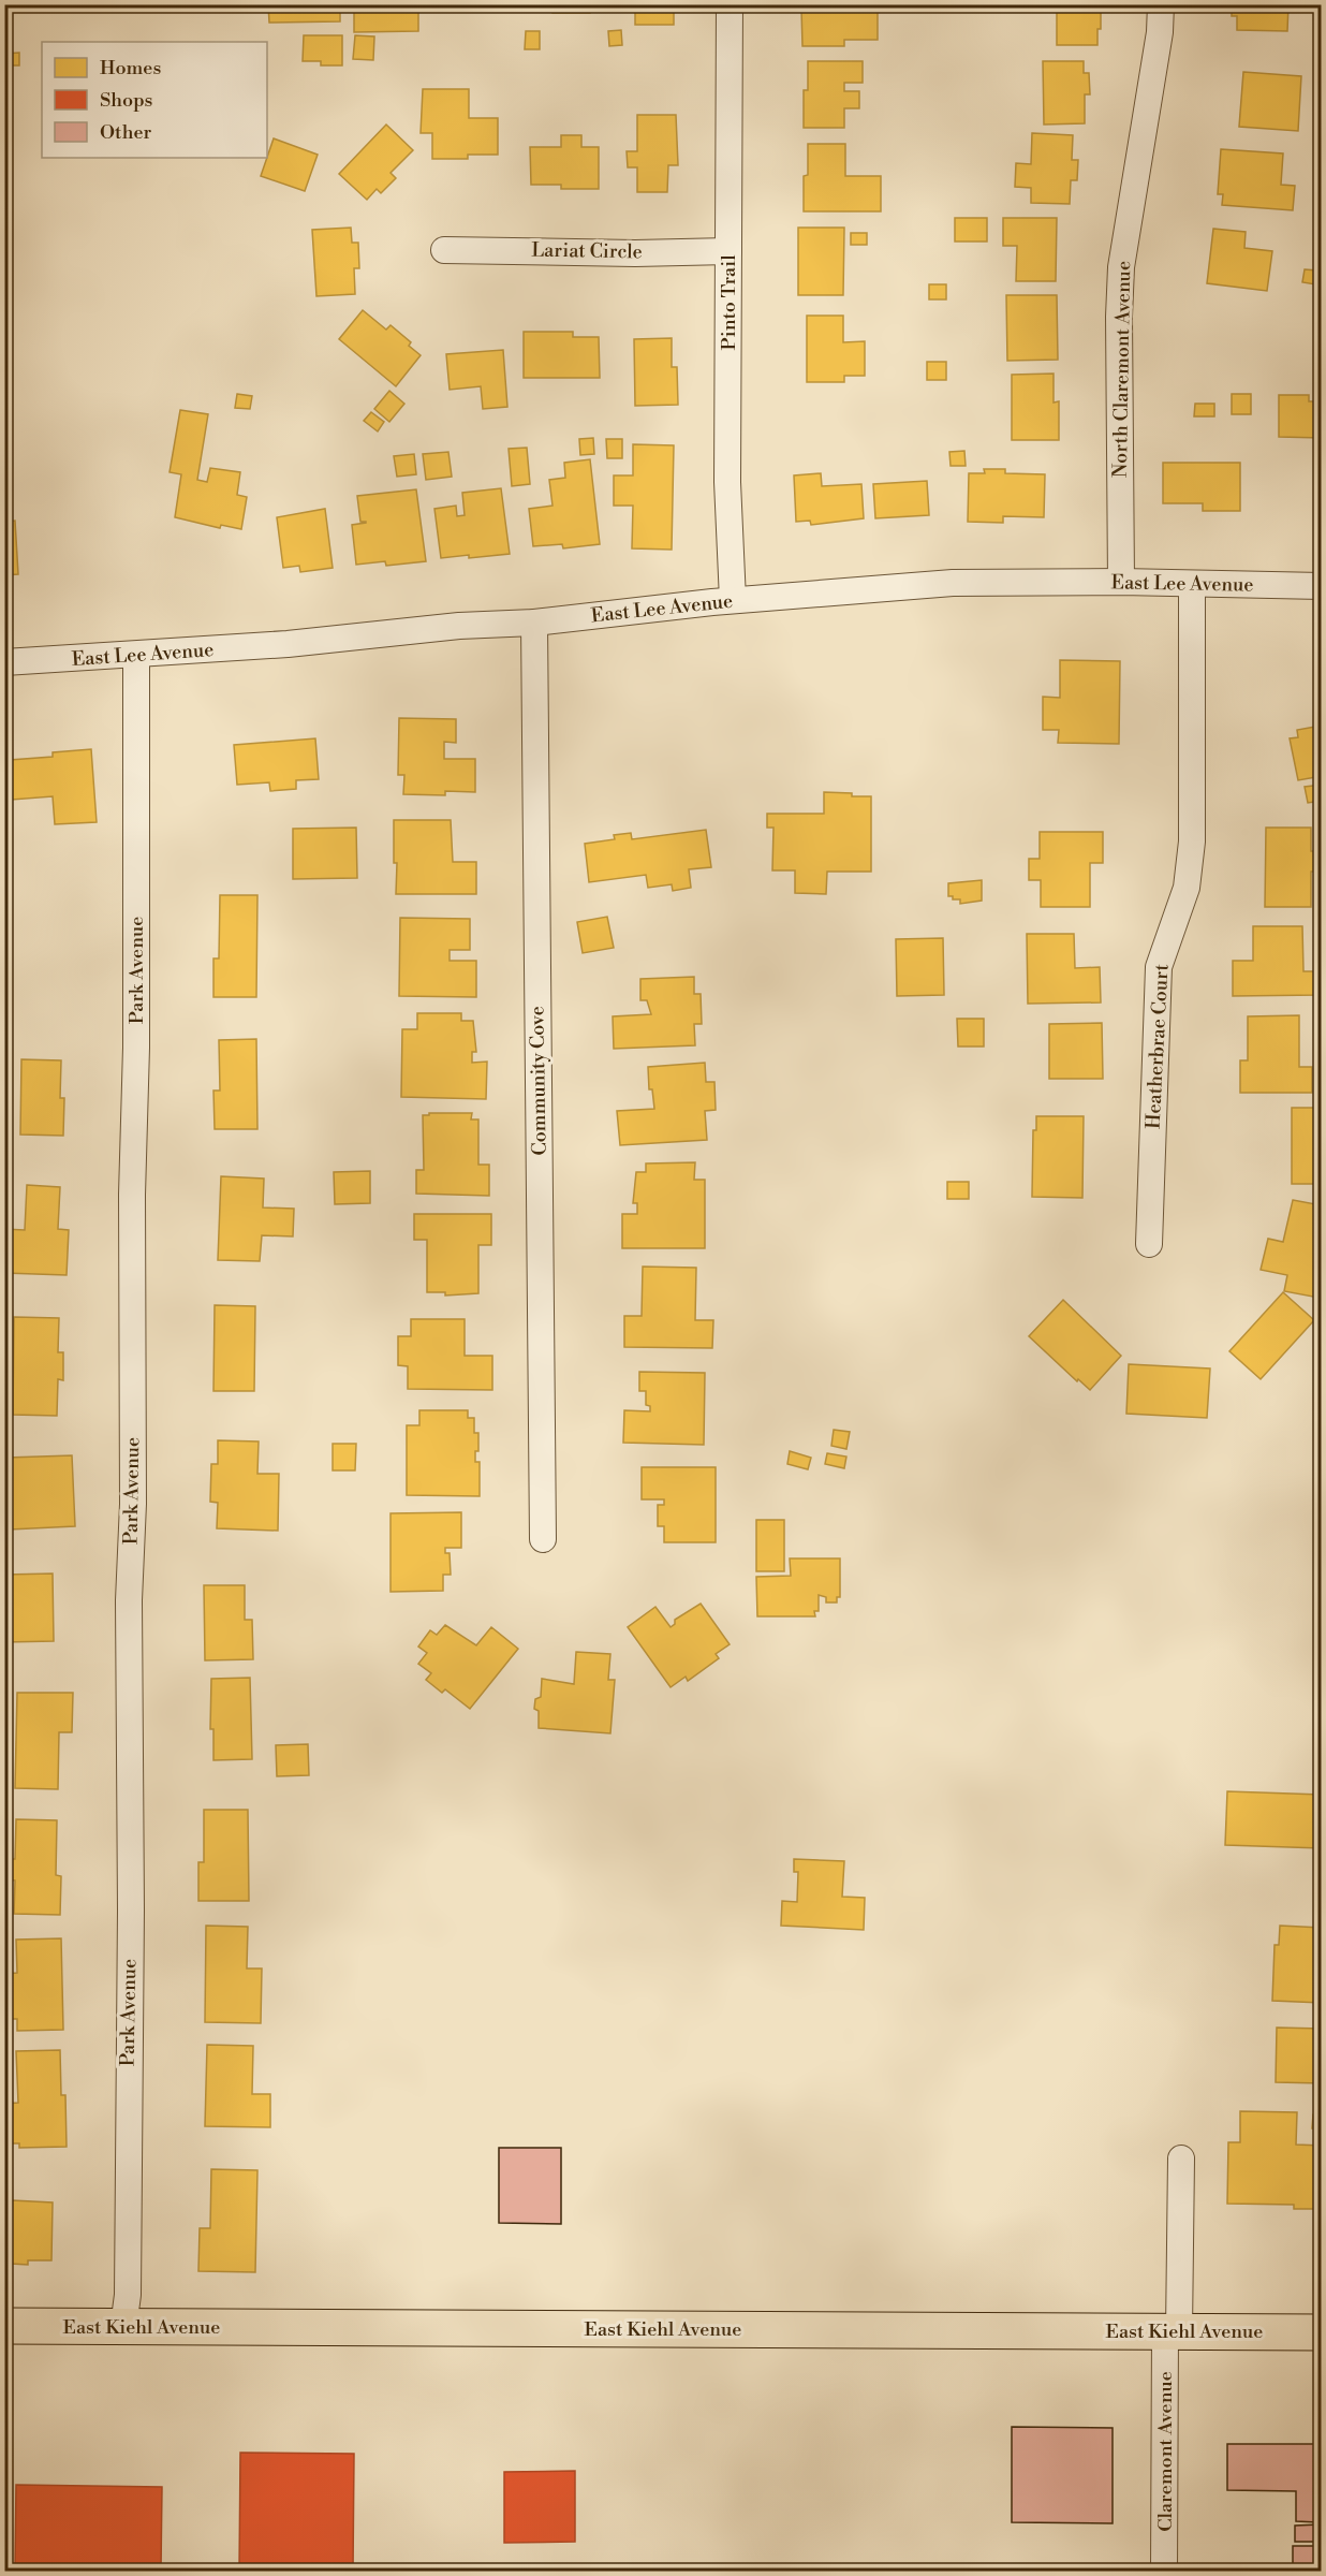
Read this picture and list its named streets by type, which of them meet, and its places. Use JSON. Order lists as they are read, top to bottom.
{
  "streets": {
    "main road": ["East Kiehl Avenue"],
    "street": [
      "Lariat Circle",
      "Pinto Trail",
      "North Claremont Avenue",
      "East Lee Avenue",
      "Park Avenue",
      "Heatherbrae Court",
      "Community Cove",
      "Claremont Avenue"
    ]
  },
  "crossings": [
    ["Lariat Circle", "Pinto Trail"],
    ["Pinto Trail", "East Lee Avenue"],
    ["North Claremont Avenue", "East Lee Avenue"],
    ["East Lee Avenue", "Park Avenue"],
    ["East Lee Avenue", "Heatherbrae Court"],
    ["East Lee Avenue", "Community Cove"],
    ["Park Avenue", "East Kiehl Avenue"],
    ["East Kiehl Avenue", "Claremont Avenue"]
  ],
  "legend": ["Homes", "Shops", "Other"]
}
